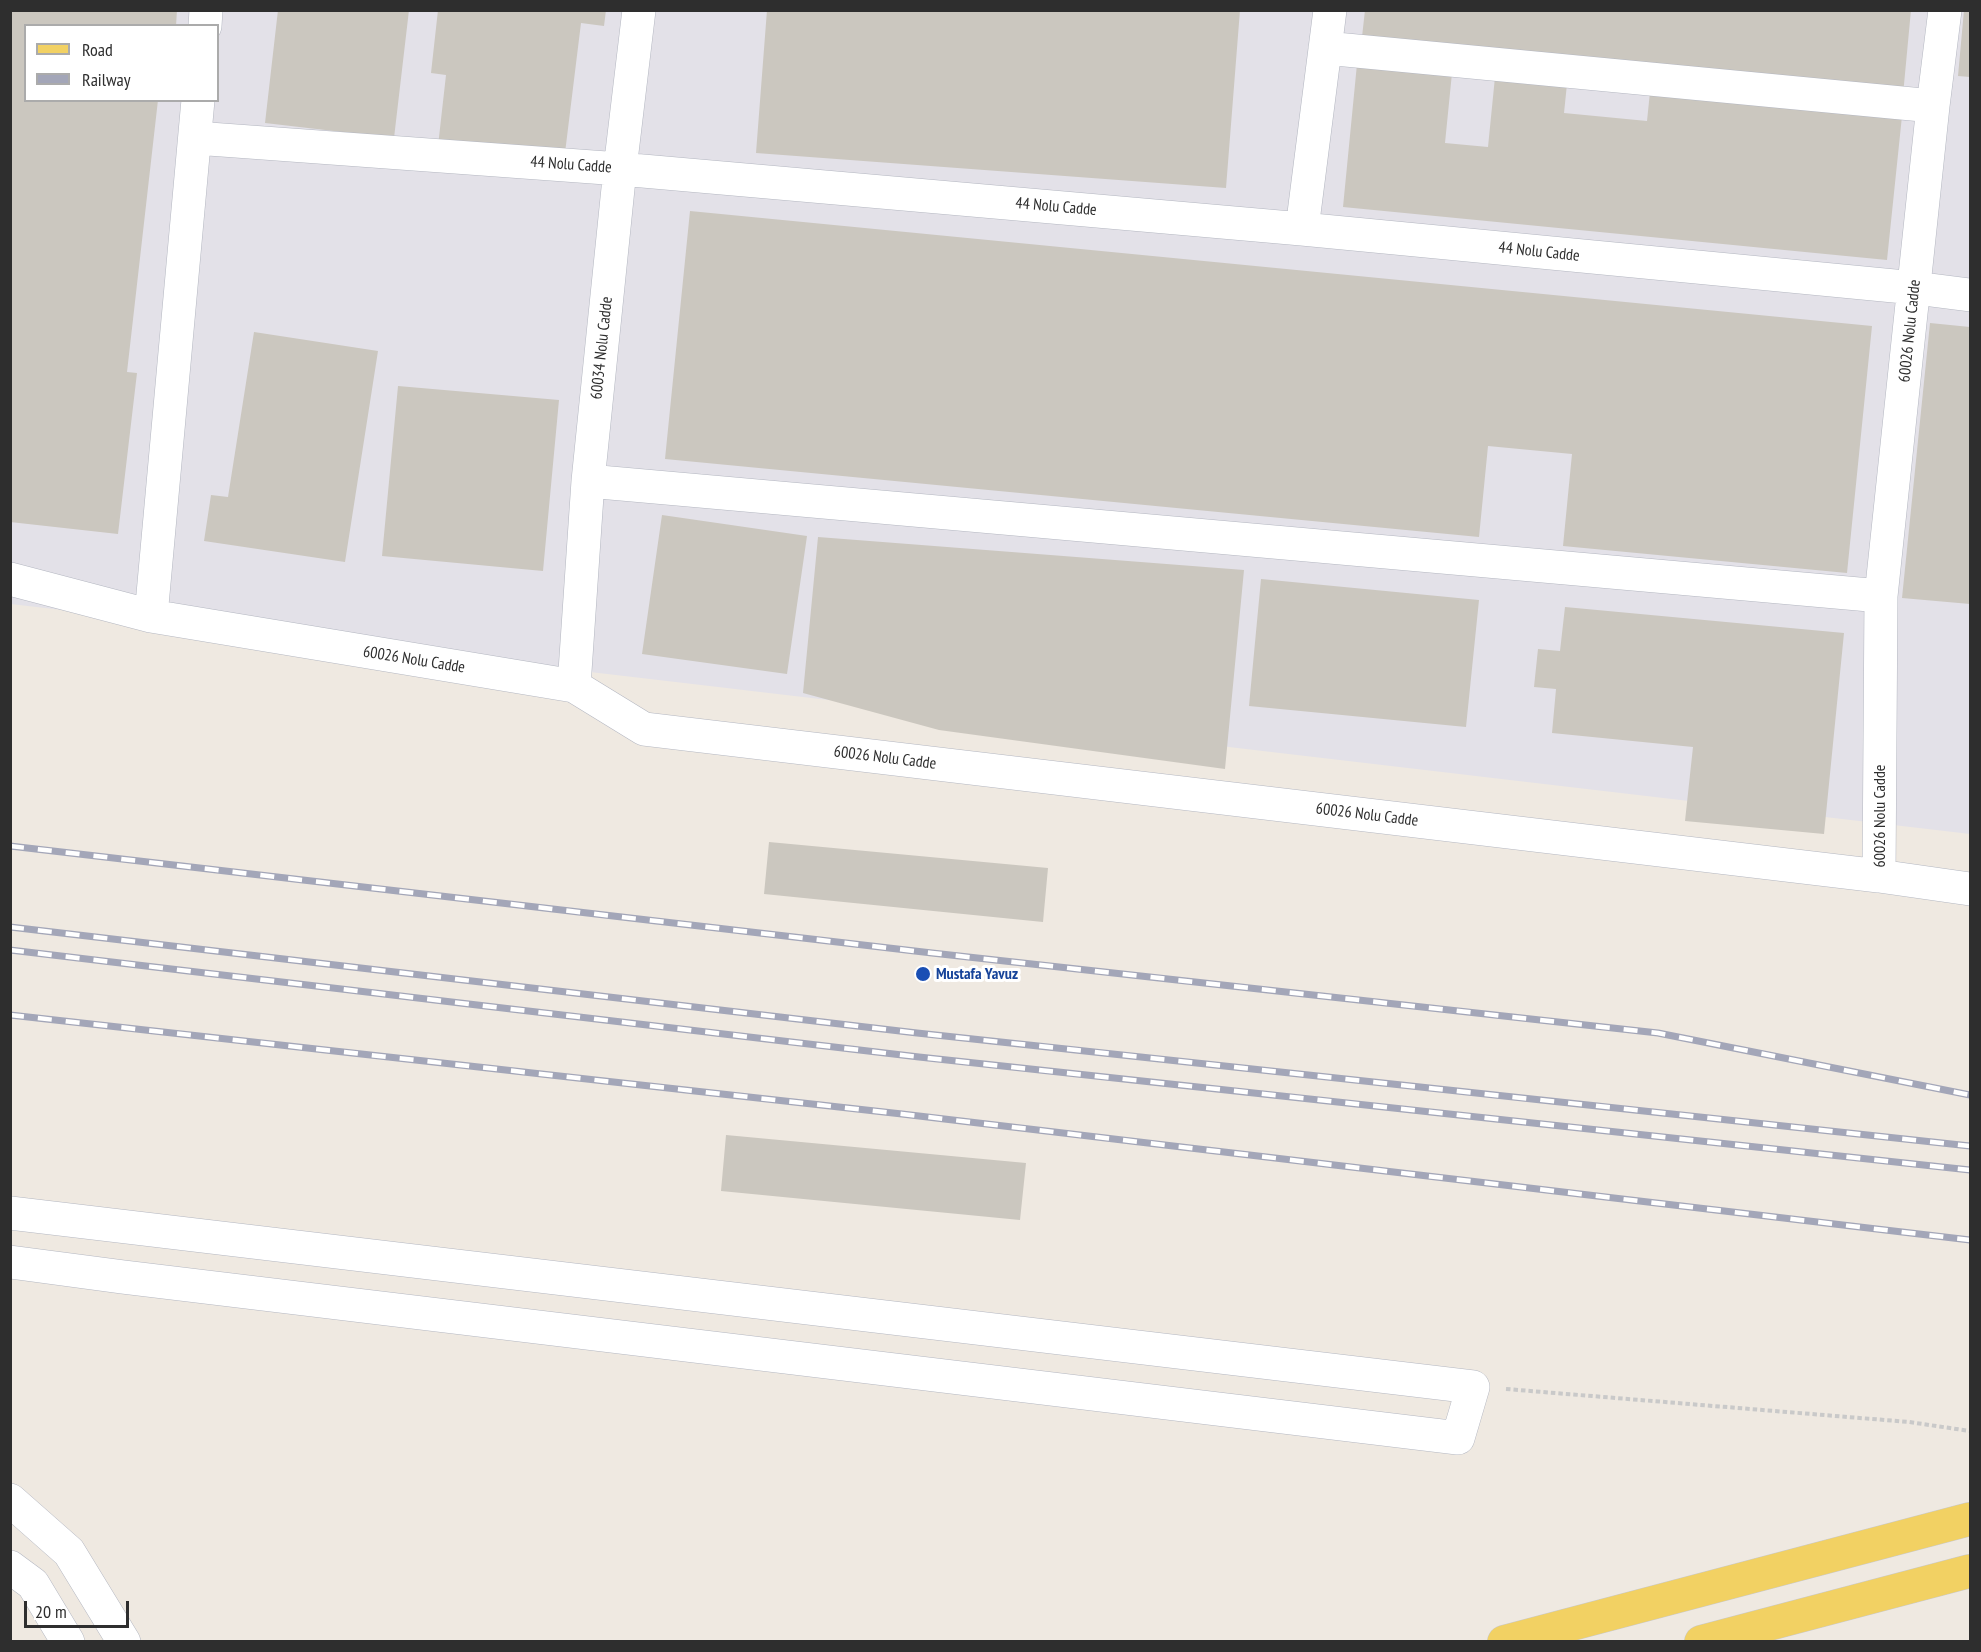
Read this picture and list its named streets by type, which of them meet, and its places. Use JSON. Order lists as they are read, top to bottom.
{
  "streets": {
    "street": ["44 Nolu Cadde", "60026 Nolu Cadde", "60034 Nolu Cadde"]
  },
  "crossings": [
    ["44 Nolu Cadde", "60026 Nolu Cadde"],
    ["44 Nolu Cadde", "60034 Nolu Cadde"],
    ["60026 Nolu Cadde", "60034 Nolu Cadde"]
  ],
  "places": ["Mustafa Yavuz"],
  "legend": ["Road", "Railway"],
  "scale_bar": "20 m"
}
